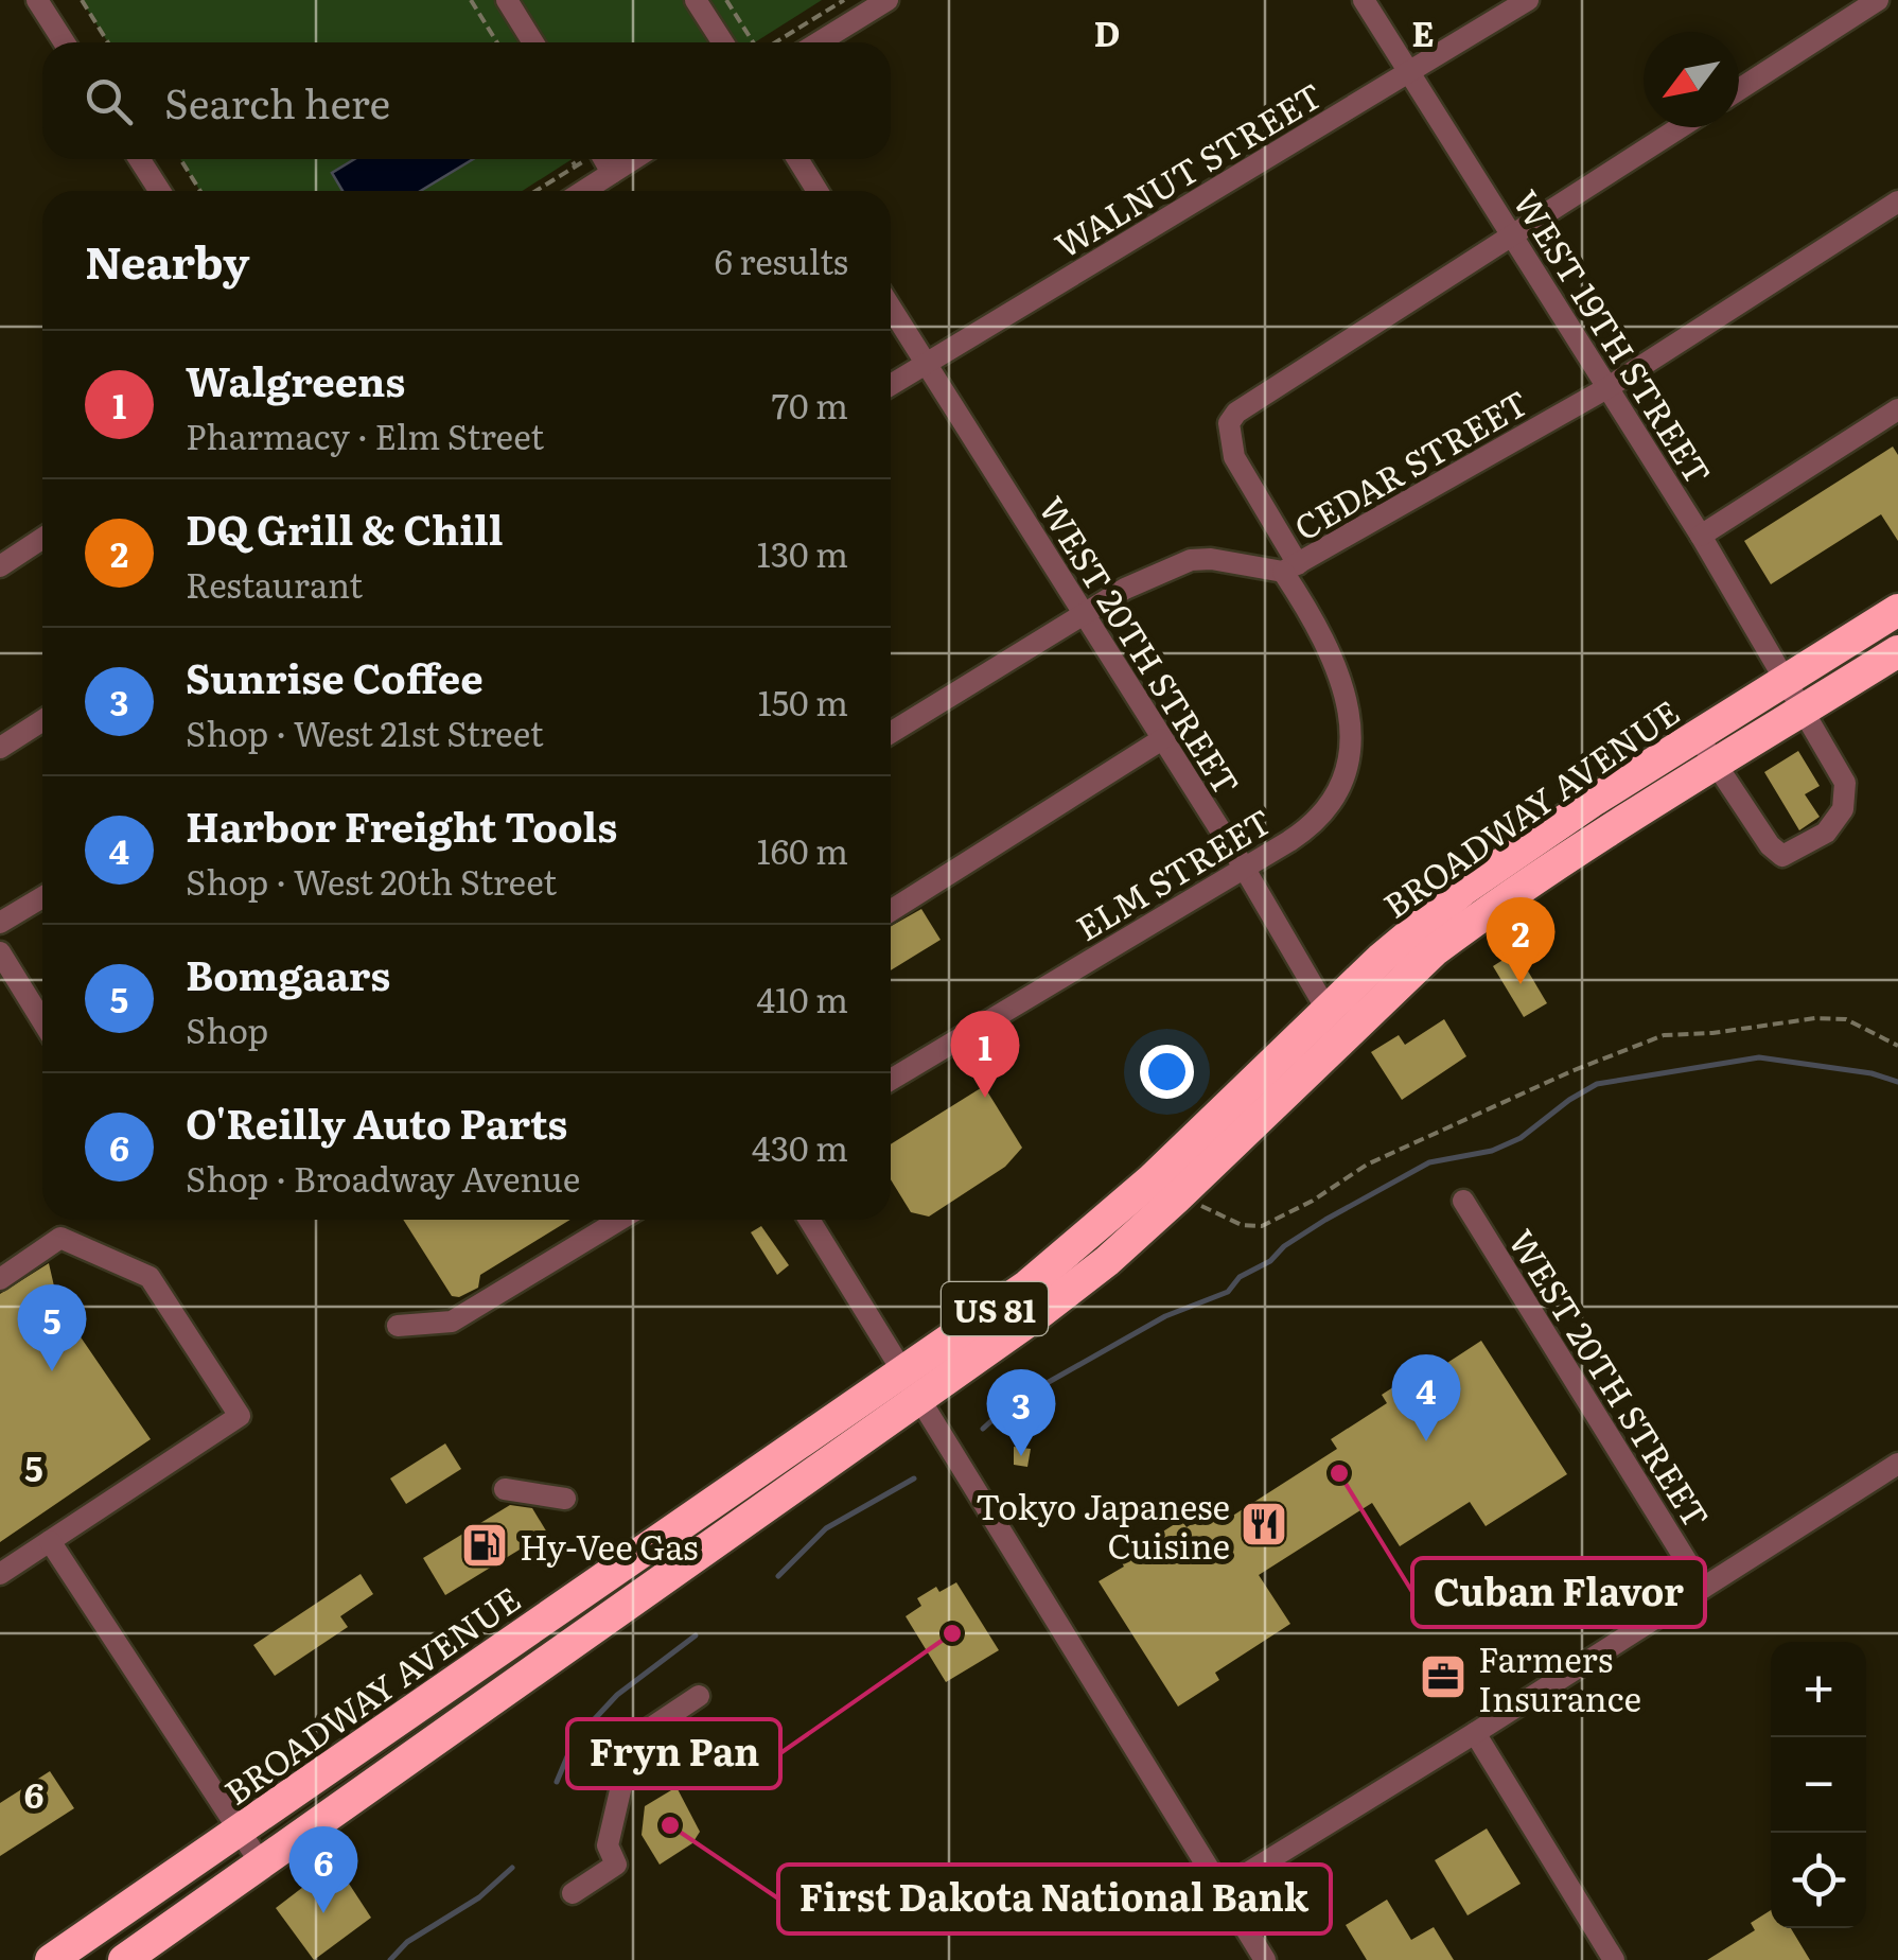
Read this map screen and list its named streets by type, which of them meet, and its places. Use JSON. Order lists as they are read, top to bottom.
{
  "streets": {
    "highway": ["BROADWAY AVENUE", "US 81"],
    "street": [
      "WALNUT STREET",
      "WEST 19TH STREET",
      "CEDAR STREET",
      "WEST 20TH STREET",
      "ELM STREET"
    ]
  },
  "crossings": [
    ["WALNUT STREET", "WEST 19TH STREET"],
    ["WALNUT STREET", "WEST 20TH STREET"],
    ["WEST 19TH STREET", "CEDAR STREET"],
    ["WEST 19TH STREET", "BROADWAY AVENUE"],
    ["WEST 19TH STREET", "ELM STREET"],
    ["CEDAR STREET", "WEST 20TH STREET"],
    ["CEDAR STREET", "ELM STREET"],
    ["WEST 20TH STREET", "BROADWAY AVENUE"],
    ["WEST 20TH STREET", "ELM STREET"]
  ],
  "places": {
    "other": ["Cuban Flavor", "Fryn Pan", "First Dakota National Bank"],
    "restaurant": ["Tokyo Japanese Cuisine"],
    "fuel station": ["Hy-Vee Gas"],
    "office": ["Farmers Insurance"]
  },
  "north": "bottom left",
  "page": {
    "search": "Search here",
    "heading": ["Nearby", "6 results"],
    "list": [
      {
        "mark": "1",
        "name": "Walgreens",
        "note": "Pharmacy · Elm Street",
        "value": "70 m"
      },
      {
        "mark": "2",
        "name": "DQ Grill & Chill",
        "note": "Restaurant",
        "value": "130 m"
      },
      {
        "mark": "3",
        "name": "Sunrise Coffee",
        "note": "Shop · West 21st Street",
        "value": "150 m"
      },
      {
        "mark": "4",
        "name": "Harbor Freight Tools",
        "note": "Shop · West 20th Street",
        "value": "160 m"
      },
      {
        "mark": "5",
        "name": "Bomgaars",
        "note": "Shop",
        "value": "410 m"
      },
      {
        "mark": "6",
        "name": "O'Reilly Auto Parts",
        "note": "Shop · Broadway Avenue",
        "value": "430 m"
      }
    ],
    "pins": [
      "2",
      "1",
      "5",
      "4",
      "3",
      "6"
    ],
    "map_buttons": ["+", "−"]
  },
  "grid": {
    "columns": ["D", "E"],
    "rows": ["5", "6"]
  }
}
